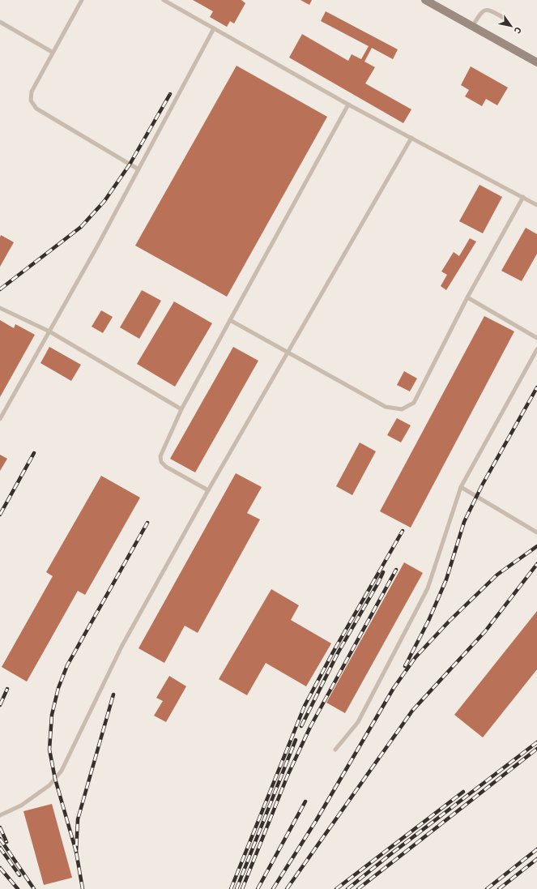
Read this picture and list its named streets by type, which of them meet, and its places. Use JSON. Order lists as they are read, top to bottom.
{
  "north": "bottom right"
}
